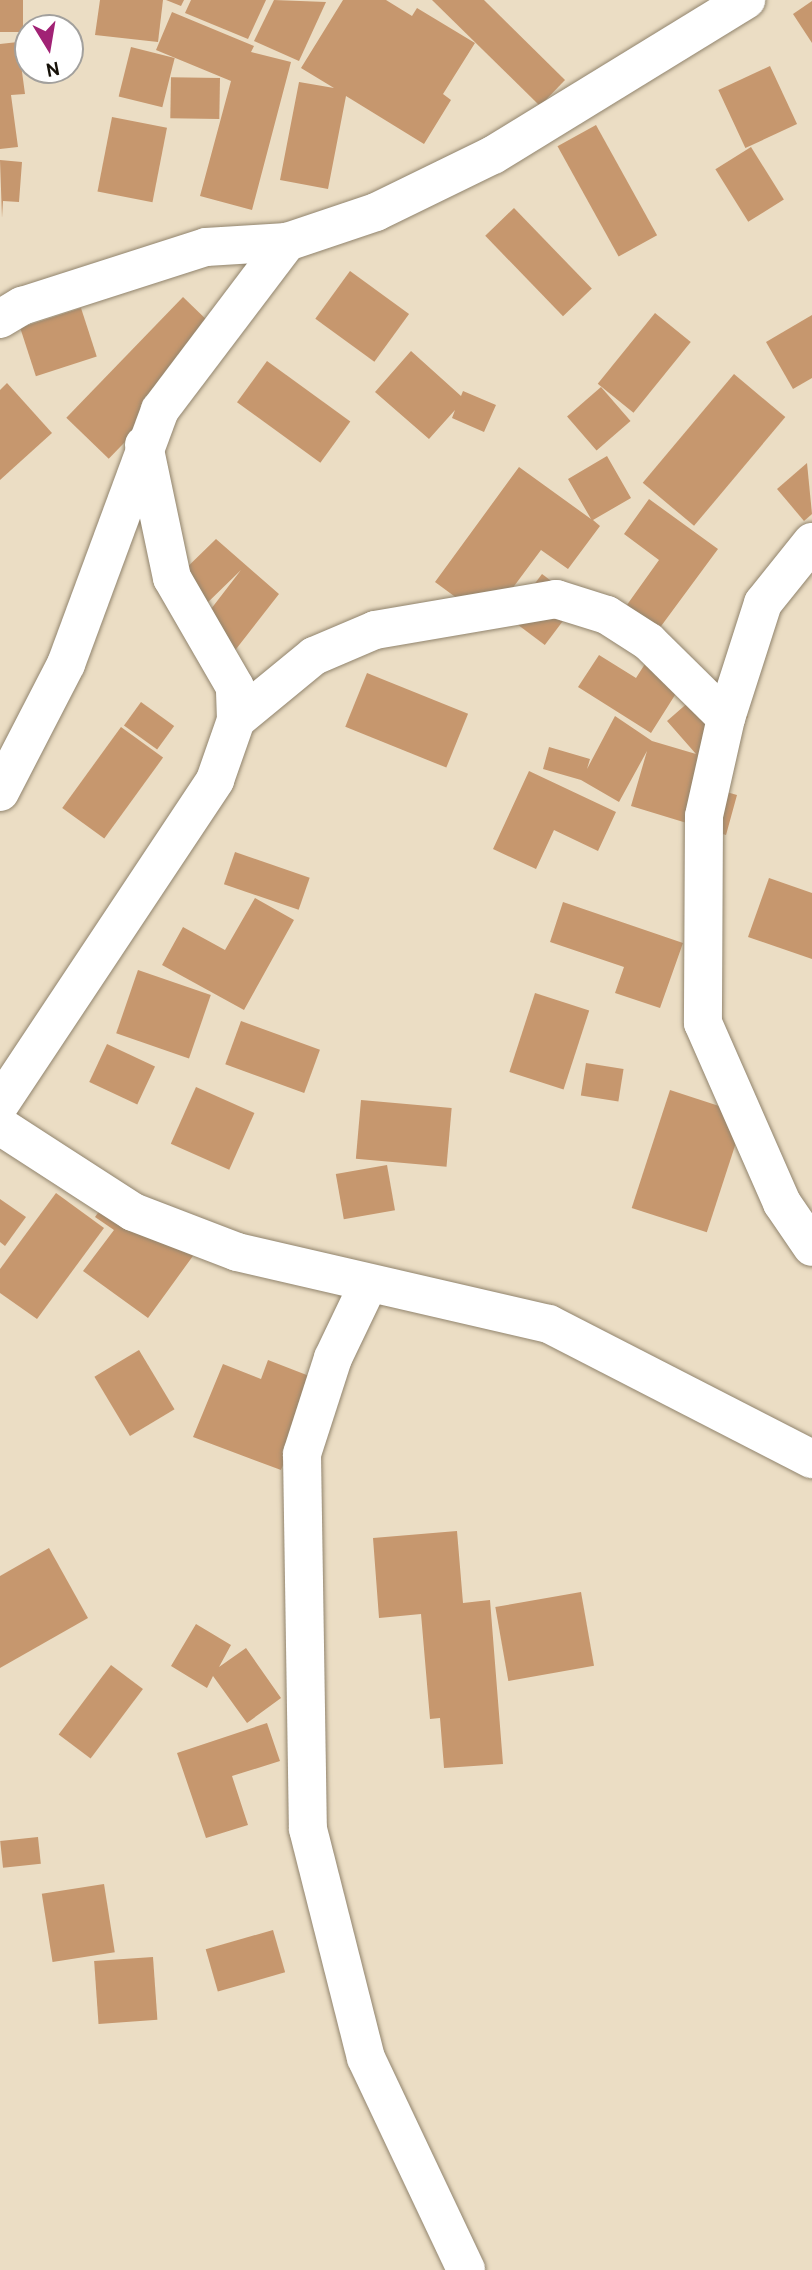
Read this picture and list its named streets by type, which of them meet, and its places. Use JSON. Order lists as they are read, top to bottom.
{
  "north": "bottom"
}
